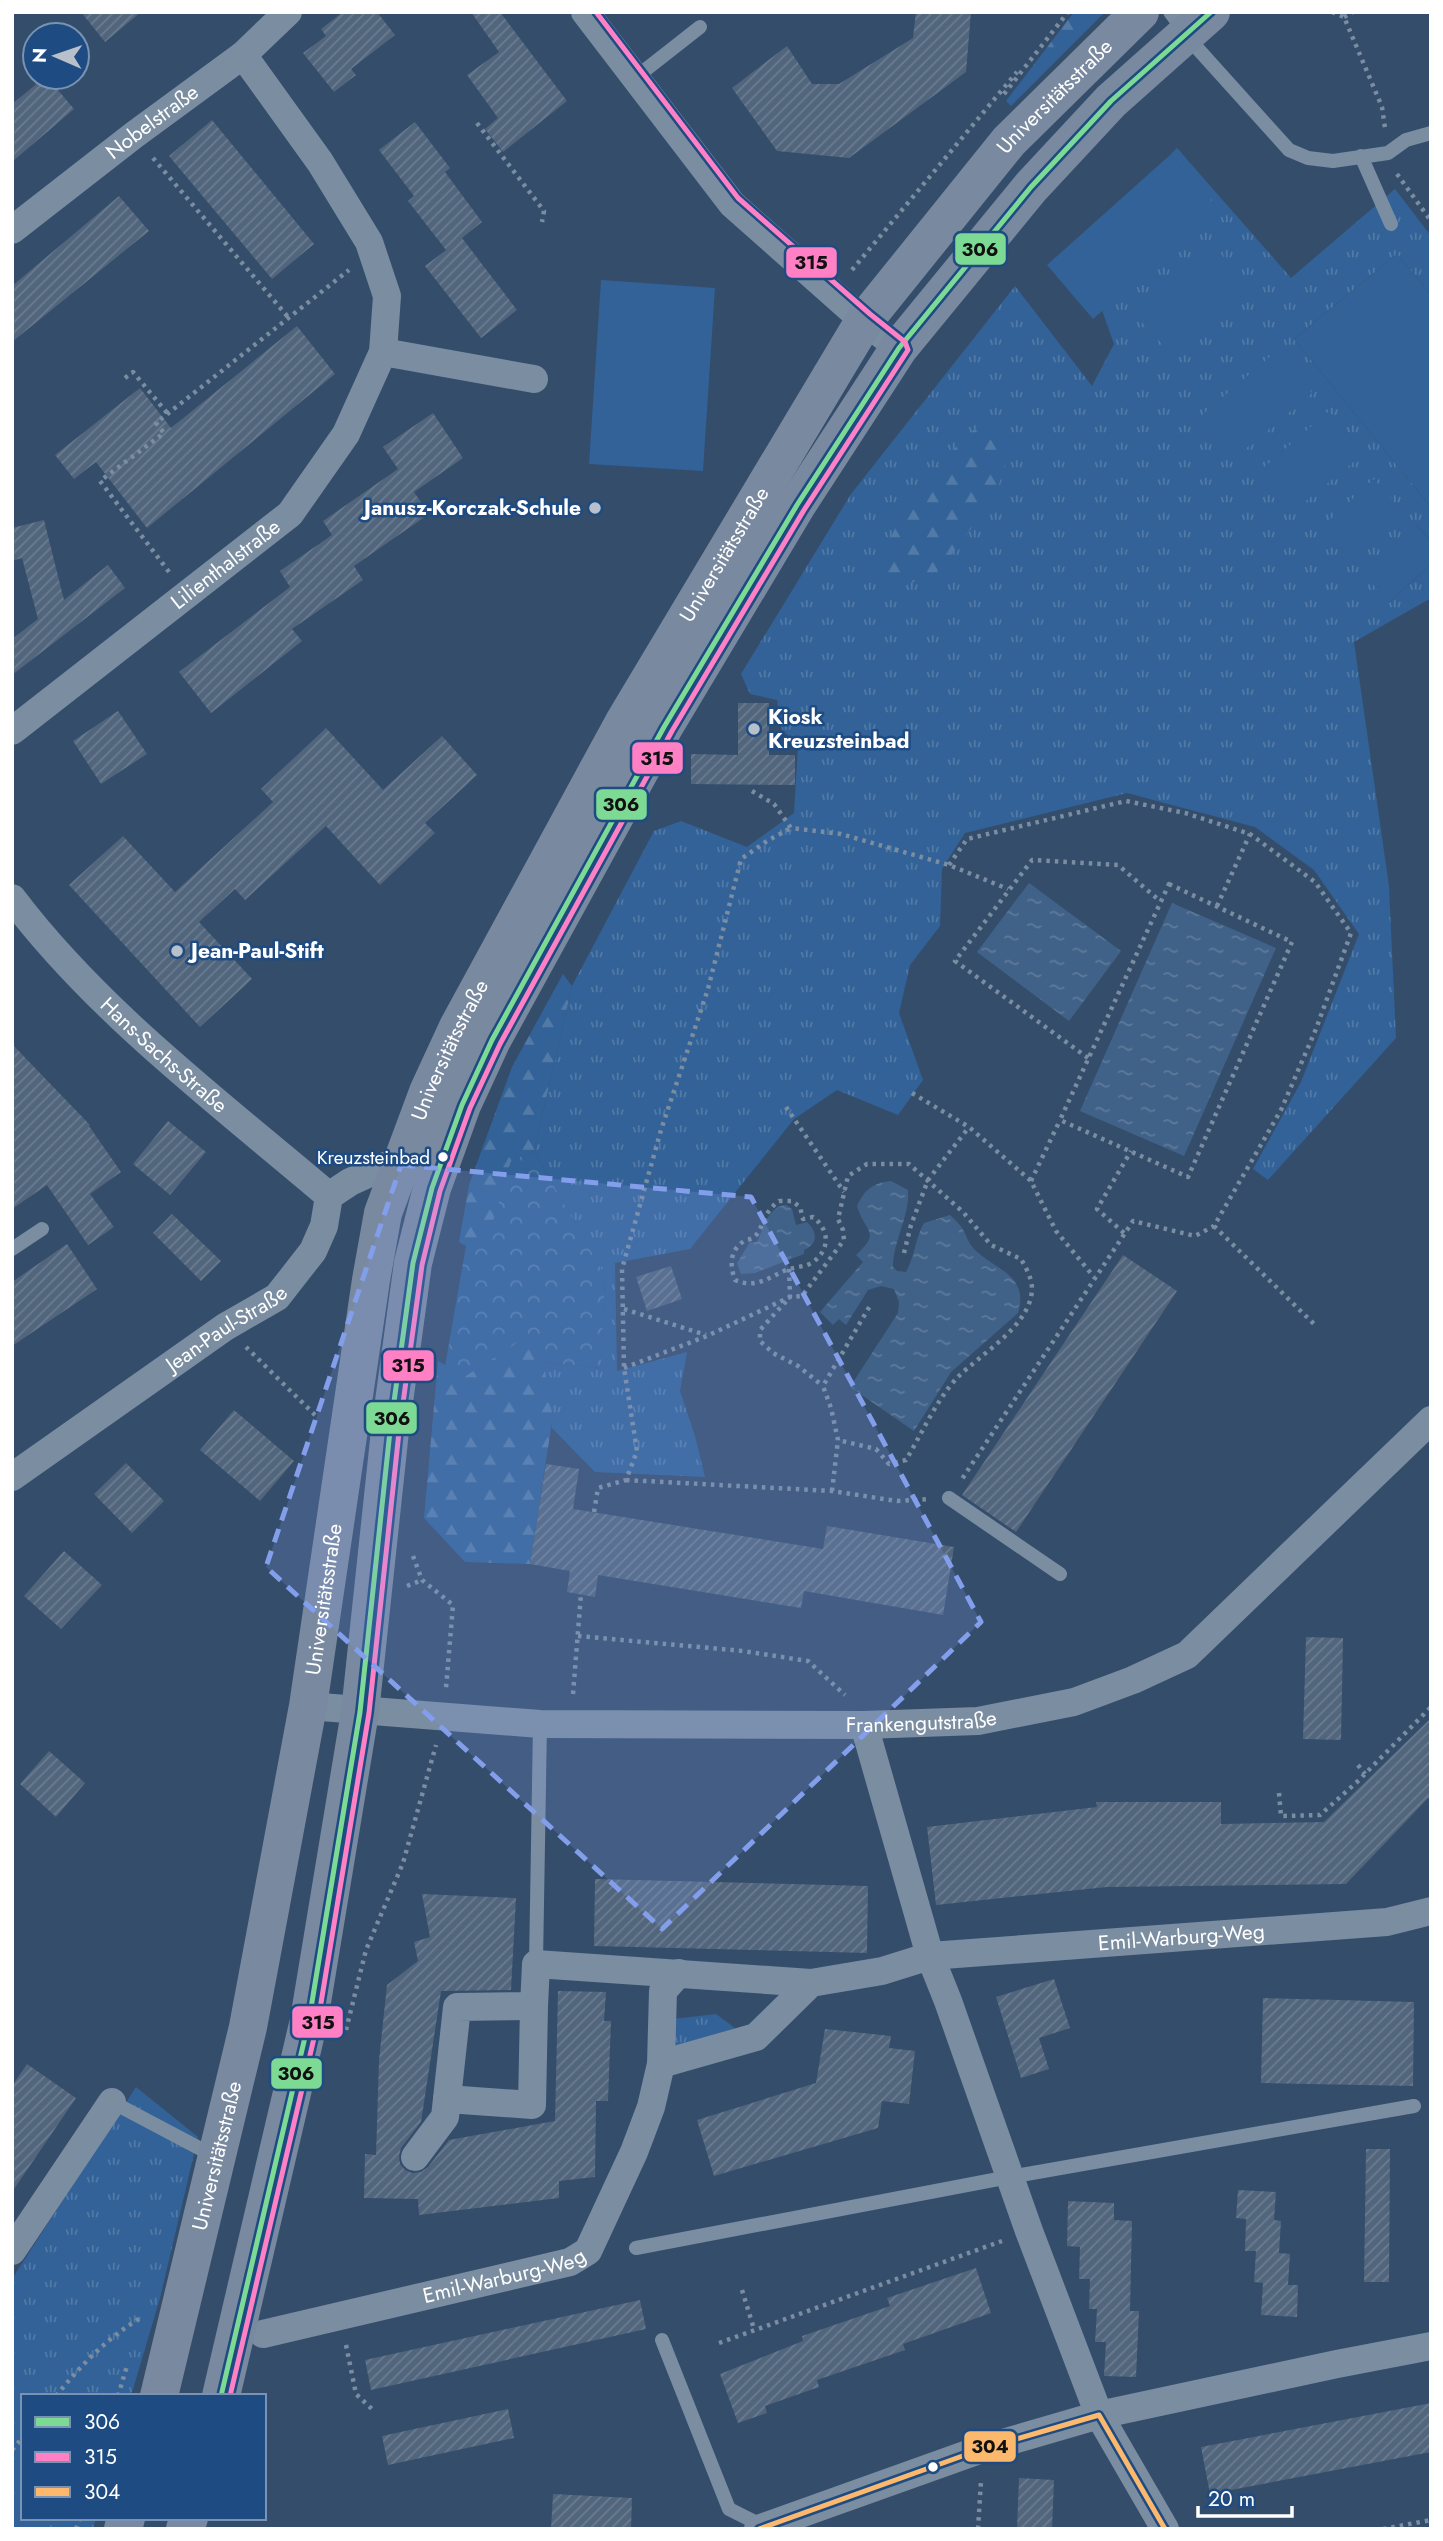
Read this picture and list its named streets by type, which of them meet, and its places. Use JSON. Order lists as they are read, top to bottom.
{
  "streets": {
    "main road": ["Universitätsstraße"],
    "street": [
      "Nobelstraße",
      "Lilienthalstraße",
      "Hans-Sachs-Straße",
      "Jean-Paul-Straße",
      "Frankengutstraße",
      "Emil-Warburg-Weg"
    ]
  },
  "crossings": [
    ["Universitätsstraße", "Frankengutstraße"],
    ["Nobelstraße", "Lilienthalstraße"],
    ["Hans-Sachs-Straße", "Jean-Paul-Straße"]
  ],
  "places": [
    "Janusz-Korczak-Schule",
    "Kiosk Kreuzsteinbad",
    "Jean-Paul-Stift",
    "Kreuzsteinbad"
  ],
  "lines": ["transit line 306", "transit line 315", "transit line 304"],
  "legend": ["306", "315", "304"],
  "scale_bar": "20 m",
  "north": "left"
}
